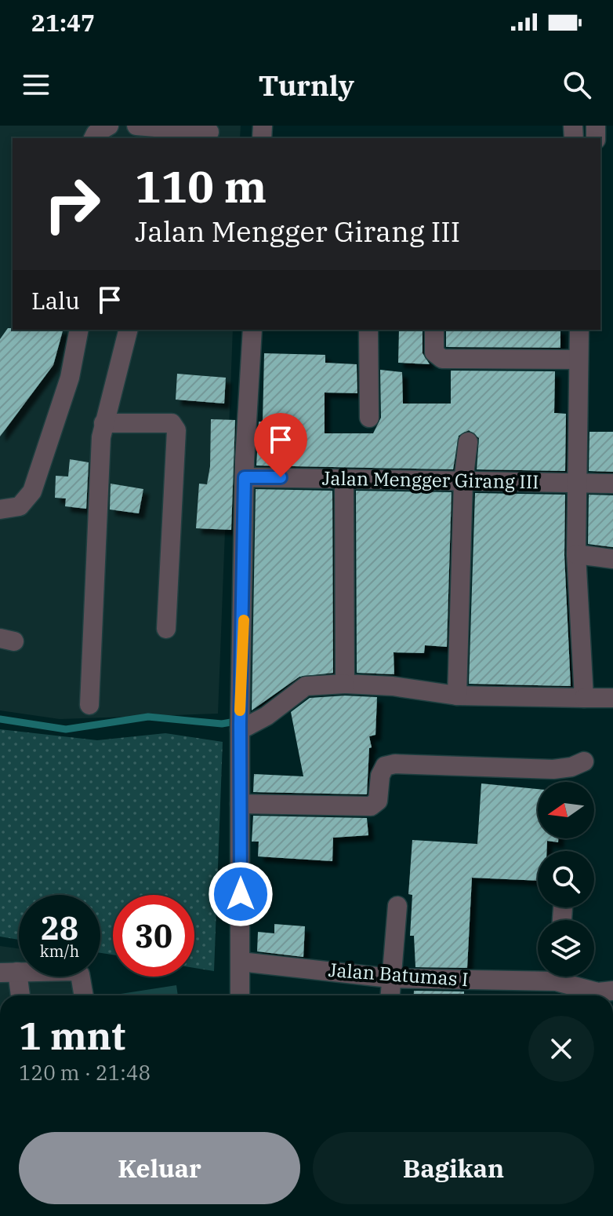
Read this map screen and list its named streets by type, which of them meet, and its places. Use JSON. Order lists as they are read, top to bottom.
{
  "streets": {
    "street": ["Jalan Mengger Girang III", "Jalan Batumas I"]
  },
  "north": "left",
  "page": {
    "status": "21:47",
    "header": "Turnly",
    "turn": ["110 m", "Jalan Mengger Girang III"],
    "then": "Lalu",
    "speed": "28 km/h",
    "limit": "30",
    "heading": ["1 mnt", "120 m · 21:48"],
    "buttons": ["Keluar", "Bagikan"]
  }
}
